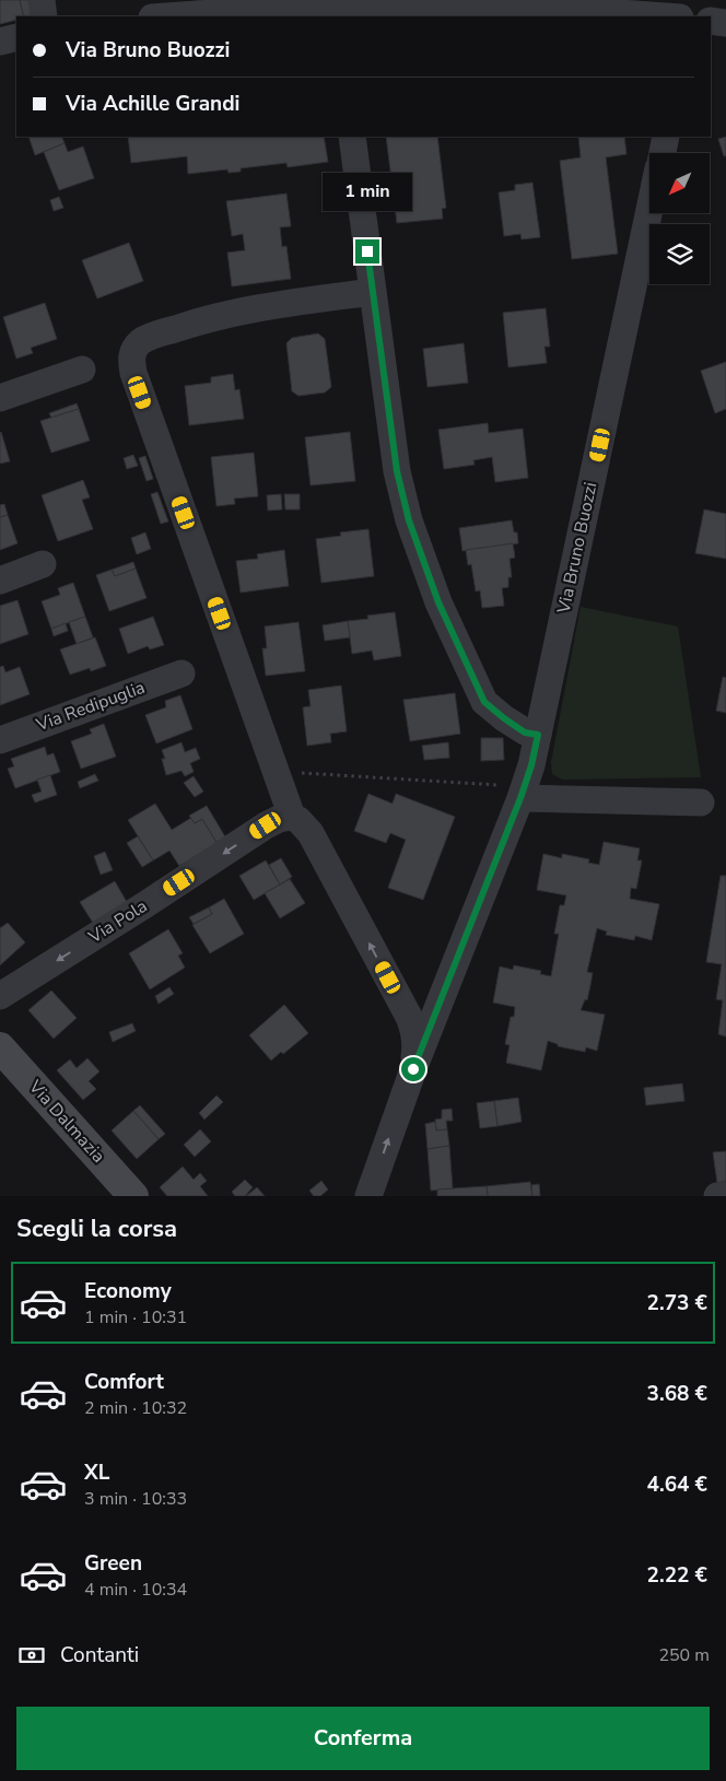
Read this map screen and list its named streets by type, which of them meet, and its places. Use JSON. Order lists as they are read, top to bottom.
{
  "streets": {
    "street": [
      "Via Bruno Buozzi",
      "Via Redipuglia",
      "Via Pola",
      "Via Dalmazia"
    ]
  },
  "one_way": ["Via Pola"],
  "north": "bottom left",
  "page": {
    "banner": ["Via Bruno Buozzi", "Via Achille Grandi"],
    "bubble": "1 min",
    "heading": "Scegli la corsa",
    "list": [
      {
        "name": "Economy",
        "note": "1 min · 10:31",
        "value": "2.73 €"
      },
      {
        "name": "Comfort",
        "note": "2 min · 10:32",
        "value": "3.68 €"
      },
      {
        "name": "XL",
        "note": "3 min · 10:33",
        "value": "4.64 €"
      },
      {
        "name": "Green",
        "note": "4 min · 10:34",
        "value": "2.22 €"
      }
    ],
    "pay": ["Contanti", "250 m"],
    "buttons": "Conferma"
  }
}
